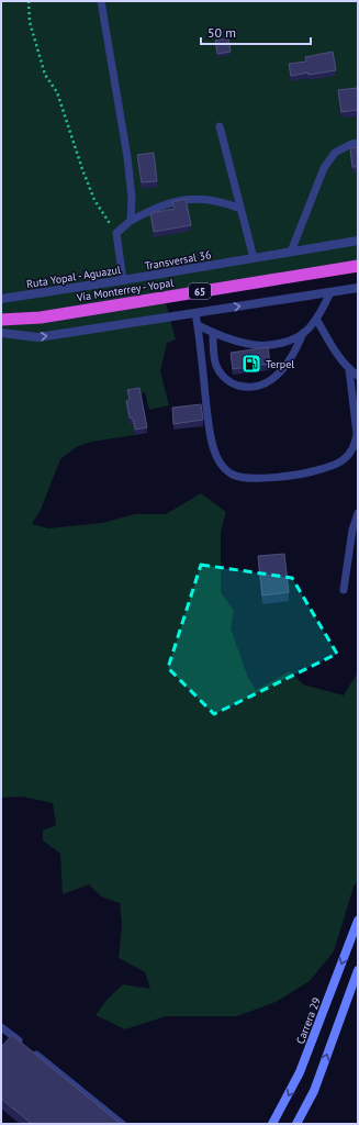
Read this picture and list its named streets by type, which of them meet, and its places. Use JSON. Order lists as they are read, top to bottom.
{
  "streets": {
    "highway": ["Vía Monterrey - Yopal", "65"],
    "main road": ["Carrera 29"],
    "lane": ["Ruta Yopal - Aguazul"]
  },
  "places": {
    "fuel station": ["Terpel"]
  },
  "scale_bar": "50 m"
}
